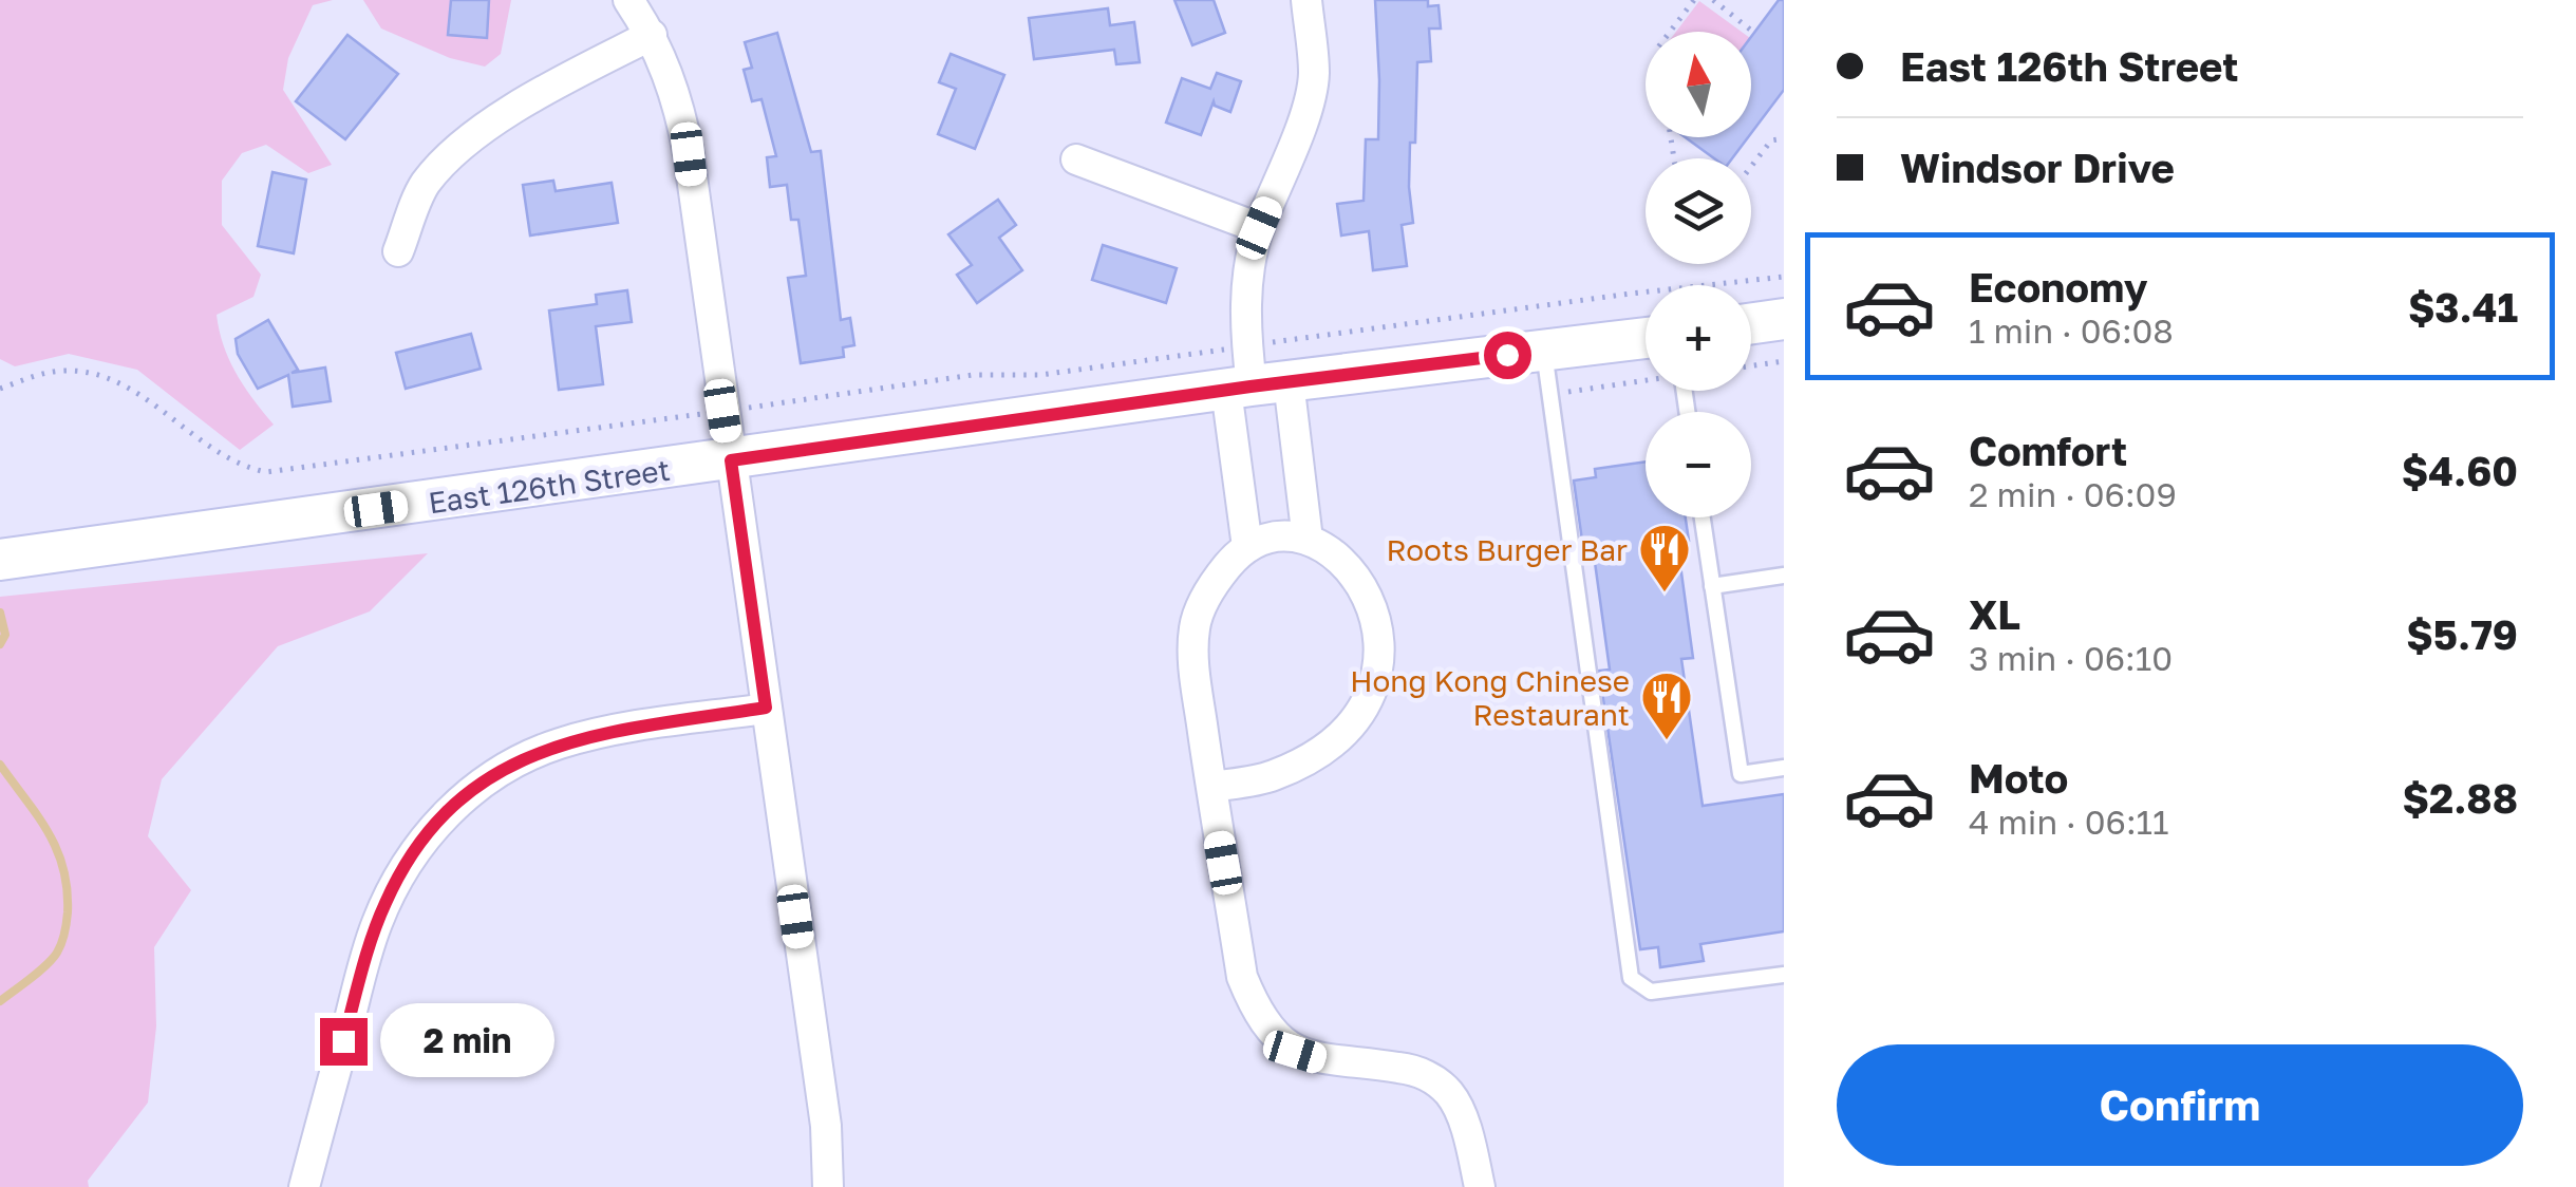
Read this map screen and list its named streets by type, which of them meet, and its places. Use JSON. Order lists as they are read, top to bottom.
{
  "streets": {
    "street": ["East 126th Street"]
  },
  "places": {
    "restaurant": ["Roots Burger Bar", "Hong Kong Chinese Restaurant"]
  },
  "north": "top",
  "page": {
    "banner": ["East 126th Street", "Windsor Drive"],
    "map_buttons": ["+", "−"],
    "list": [
      {
        "name": "Economy",
        "note": "1 min · 06:08",
        "value": "$3.41"
      },
      {
        "name": "Comfort",
        "note": "2 min · 06:09",
        "value": "$4.60"
      },
      {
        "name": "XL",
        "note": "3 min · 06:10",
        "value": "$5.79"
      },
      {
        "name": "Moto",
        "note": "4 min · 06:11",
        "value": "$2.88"
      }
    ],
    "bubble": "2 min",
    "buttons": "Confirm"
  }
}
